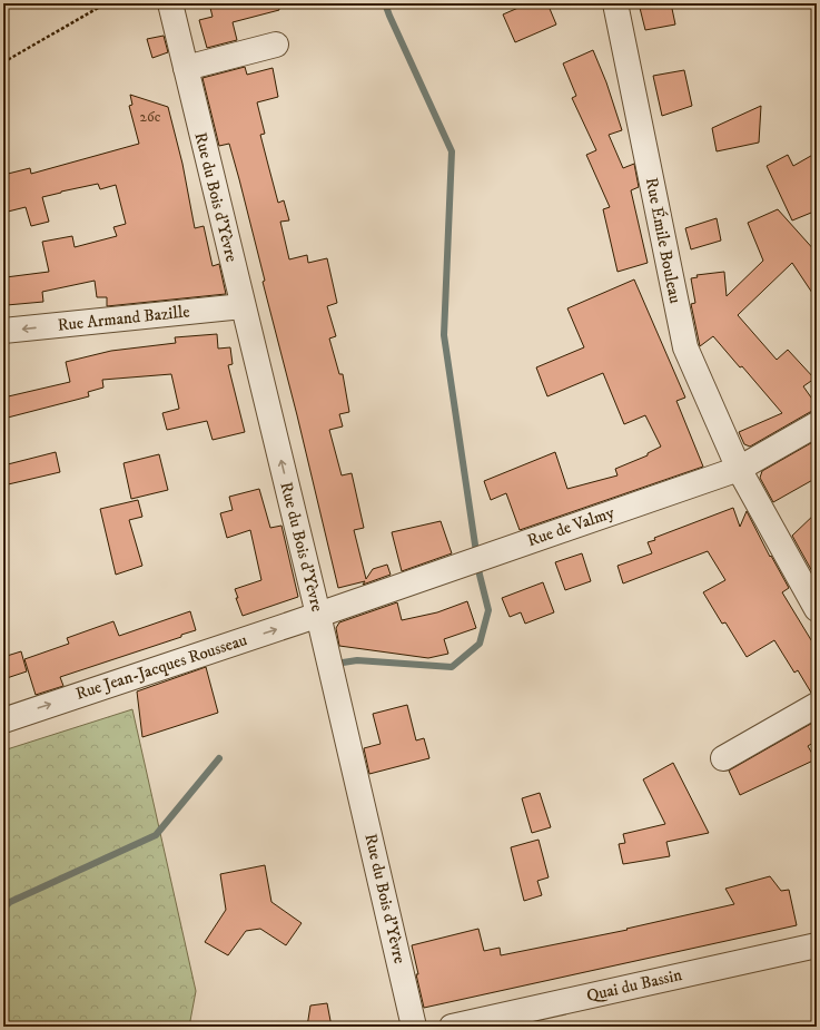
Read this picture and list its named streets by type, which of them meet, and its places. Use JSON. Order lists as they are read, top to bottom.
{
  "streets": {
    "street": [
      "Rue du Bois d'Yèvre",
      "Rue Émile Bouleau",
      "Rue Armand Bazille",
      "Rue de Valmy",
      "Rue Jean-Jacques Rousseau",
      "Quai du Bassin"
    ]
  },
  "crossings": [
    ["Rue du Bois d'Yèvre", "Rue Armand Bazille"],
    ["Rue du Bois d'Yèvre", "Rue de Valmy"],
    ["Rue du Bois d'Yèvre", "Rue Jean-Jacques Rousseau"],
    ["Rue Émile Bouleau", "Rue de Valmy"],
    ["Rue de Valmy", "Rue Jean-Jacques Rousseau"]
  ],
  "one_way": ["Rue Armand Bazille", "Rue Jean-Jacques Rousseau"],
  "house_numbers": ["26c"]
}
